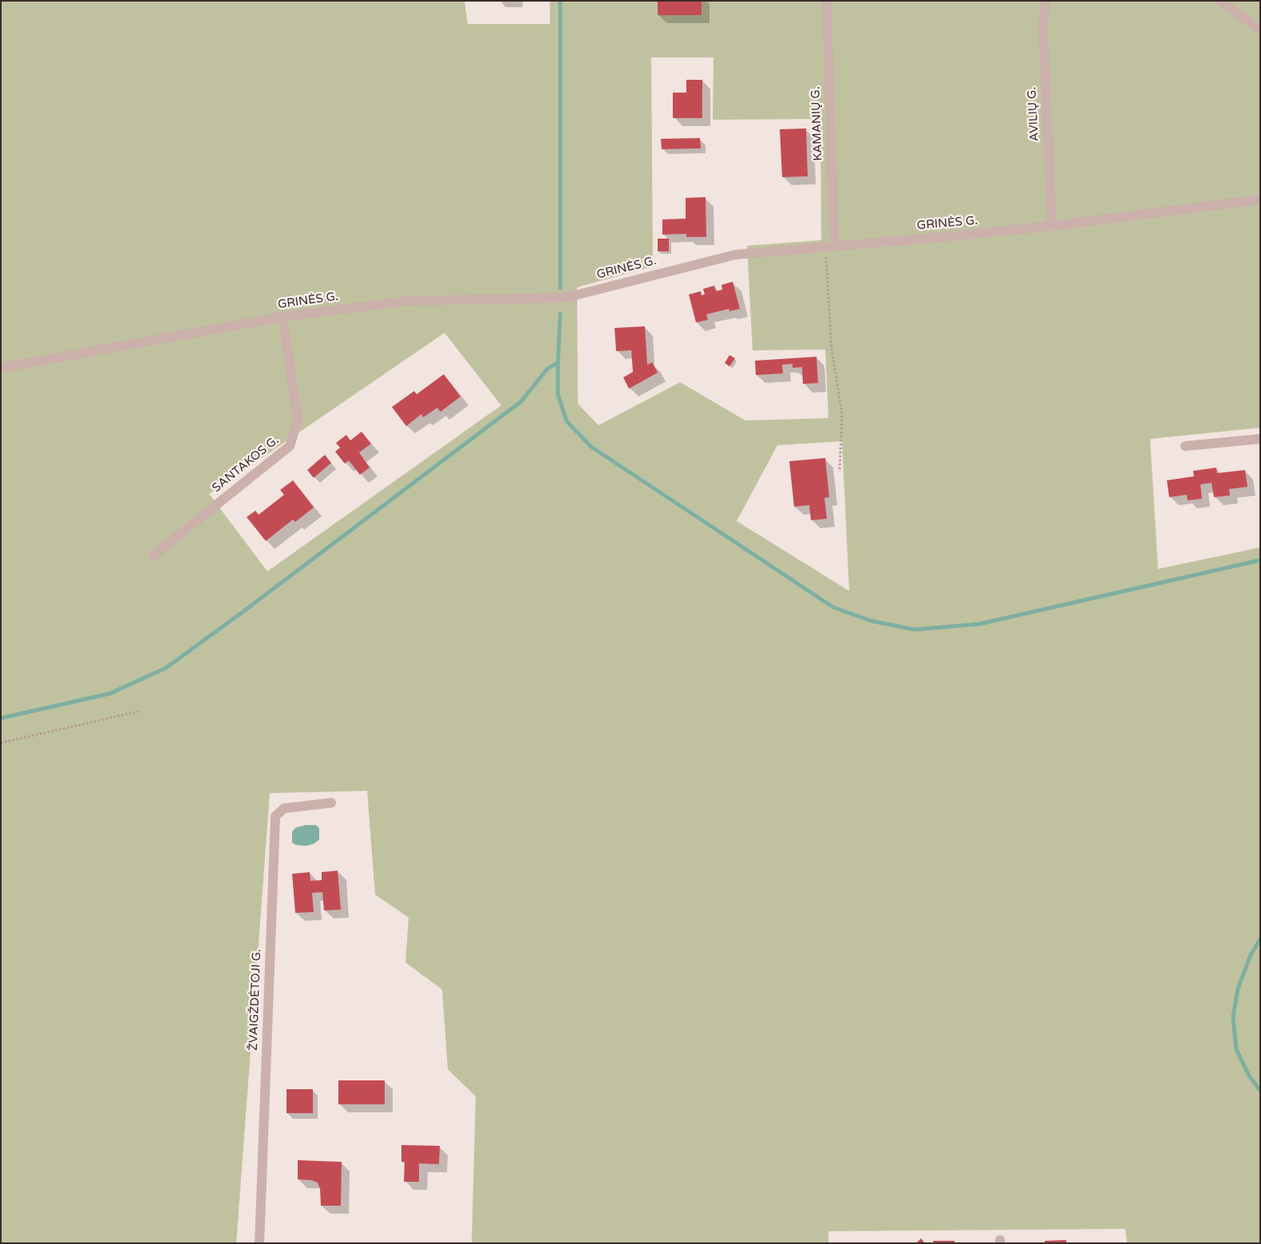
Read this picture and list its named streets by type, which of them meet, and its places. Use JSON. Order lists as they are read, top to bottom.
{
  "streets": {
    "street": [
      "AVILIŲ G.",
      "KAMANIŲ G.",
      "GRINĖS G.",
      "SANTAKOS G.",
      "ŽVAIGŽDĖTOJI G."
    ]
  },
  "crossings": [
    ["AVILIŲ G.", "GRINĖS G."],
    ["KAMANIŲ G.", "GRINĖS G."],
    ["GRINĖS G.", "SANTAKOS G."]
  ]
}
